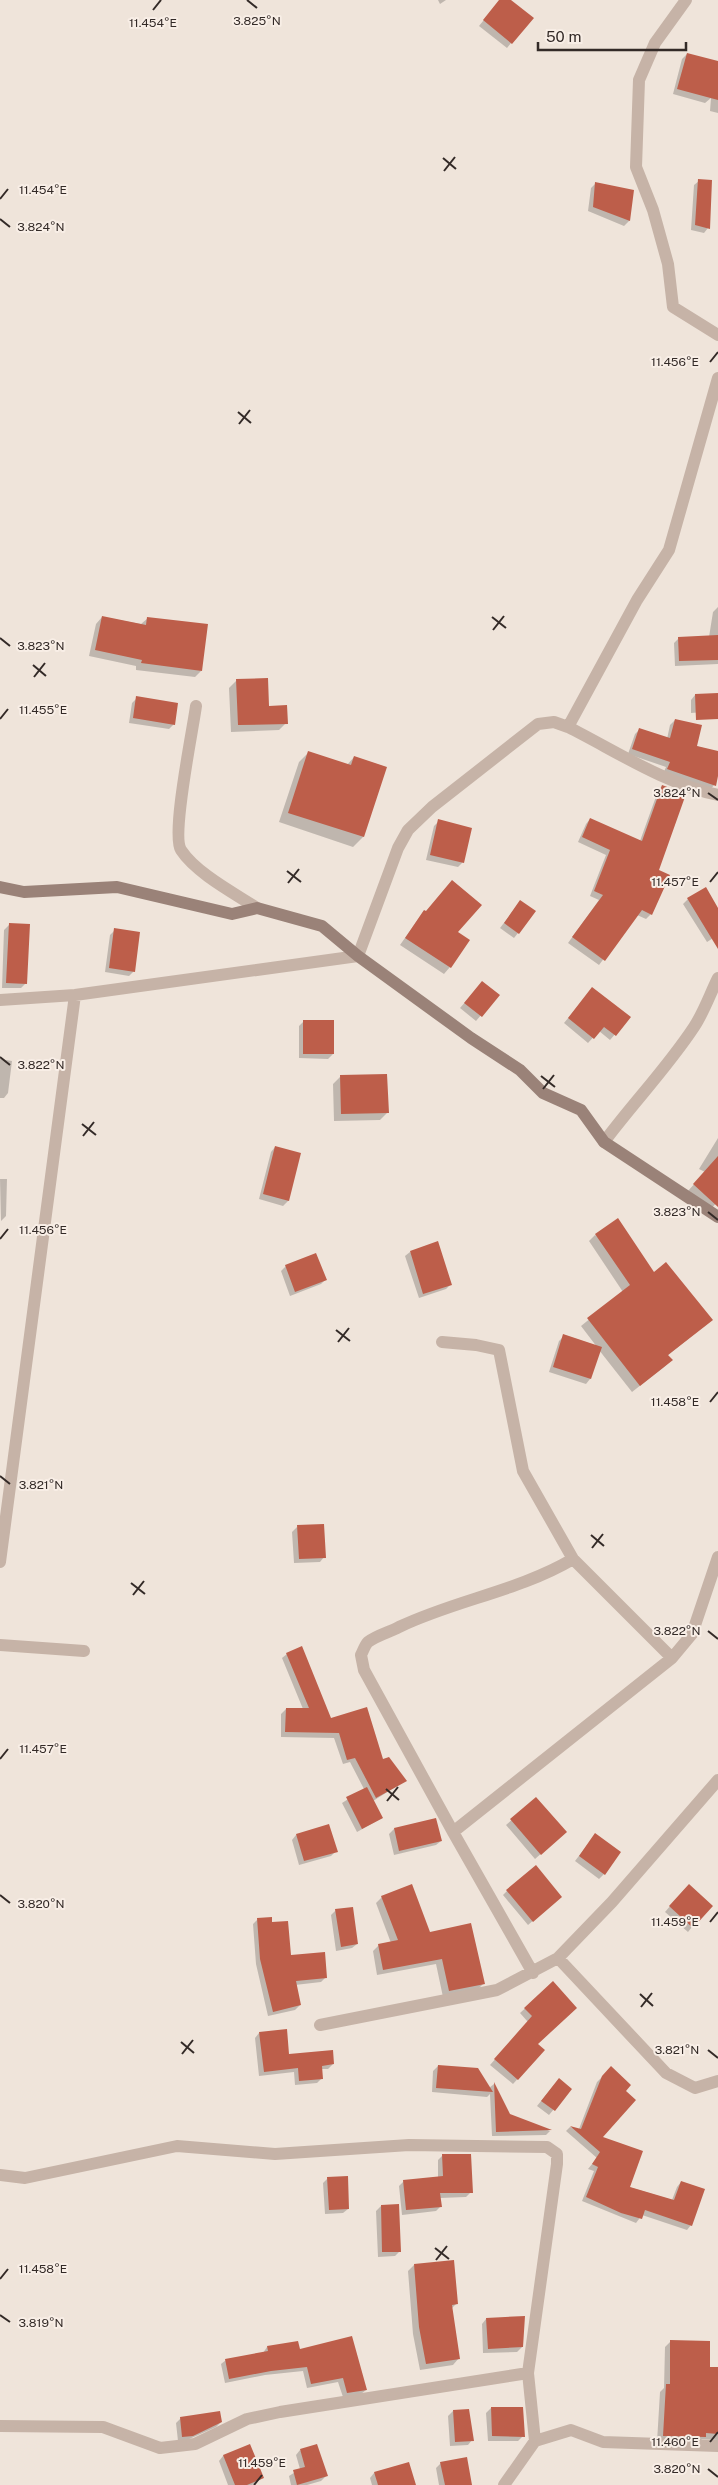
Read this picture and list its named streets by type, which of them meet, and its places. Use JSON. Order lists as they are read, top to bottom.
{
  "scale_bar": "50 m",
  "coordinates": [
    "3.825°N",
    "11.454°E",
    "3.824°N",
    "11.456°E",
    "3.823°N",
    "11.455°E",
    "11.457°E",
    "3.822°N",
    "11.458°E",
    "3.821°N",
    "3.820°N",
    "11.459°E",
    "3.819°N",
    "11.460°E"
  ]
}
